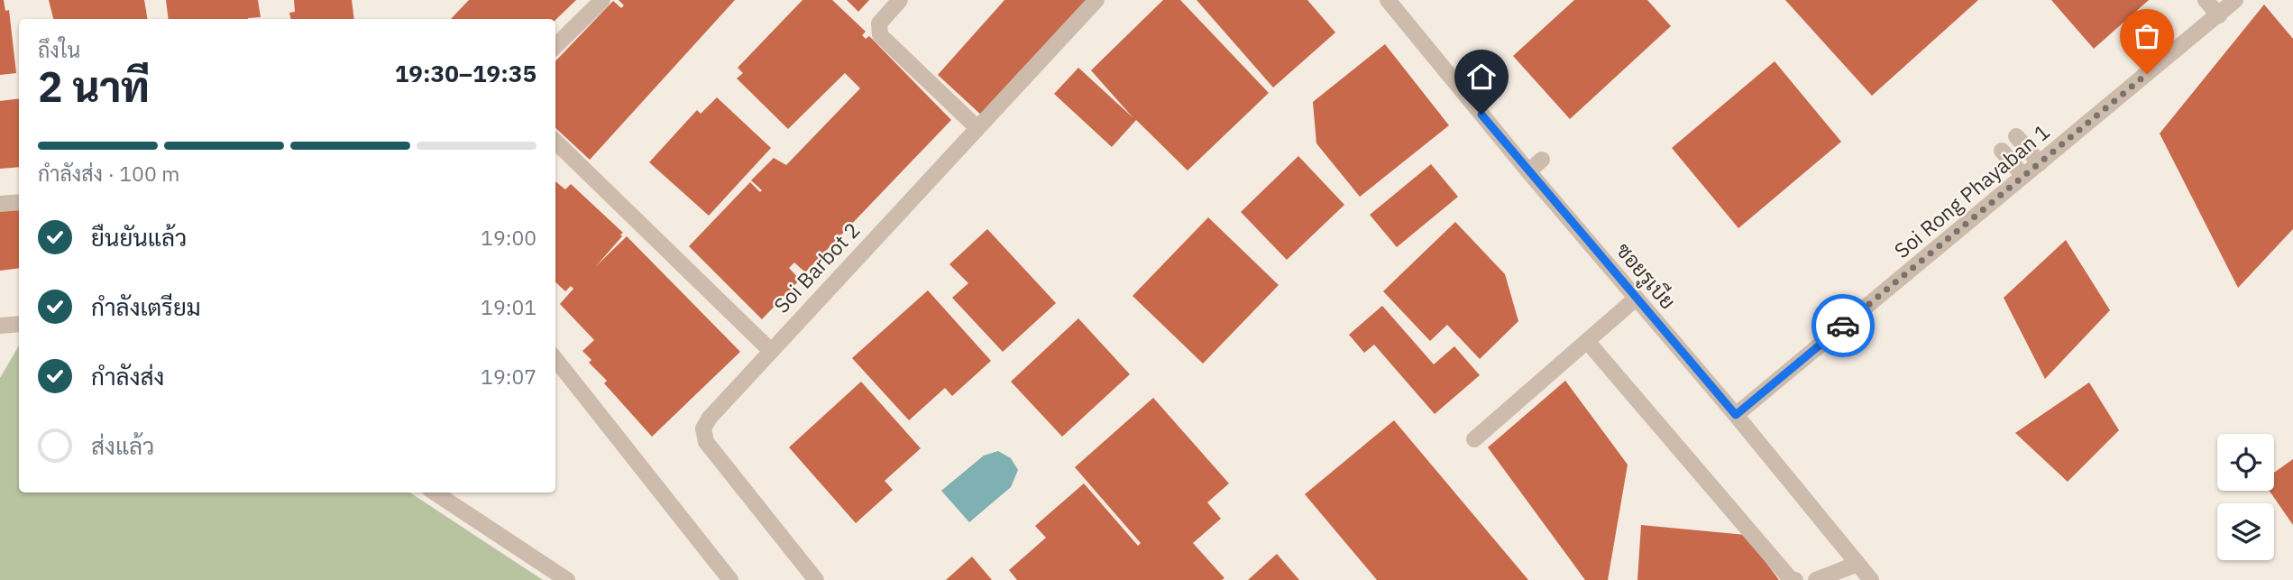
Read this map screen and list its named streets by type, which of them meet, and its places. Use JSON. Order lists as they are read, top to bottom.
{
  "streets": {
    "street": ["Soi Rong Phayaban 1", "Soi Barbot 2", "ซอยรูเบีย"]
  },
  "crossings": [
    ["Soi Rong Phayaban 1", "ซอยรูเบีย"]
  ],
  "page": {
    "heading": ["2 นาที", "ถึงใน", "19:30–19:35"],
    "bar": "กำลังส่ง · 100 m",
    "list": [
      ["ยืนยันแล้ว", "19:00"],
      ["กำลังเตรียม", "19:01"],
      ["กำลังส่ง", "19:07"],
      "ส่งแล้ว"
    ]
  }
}
